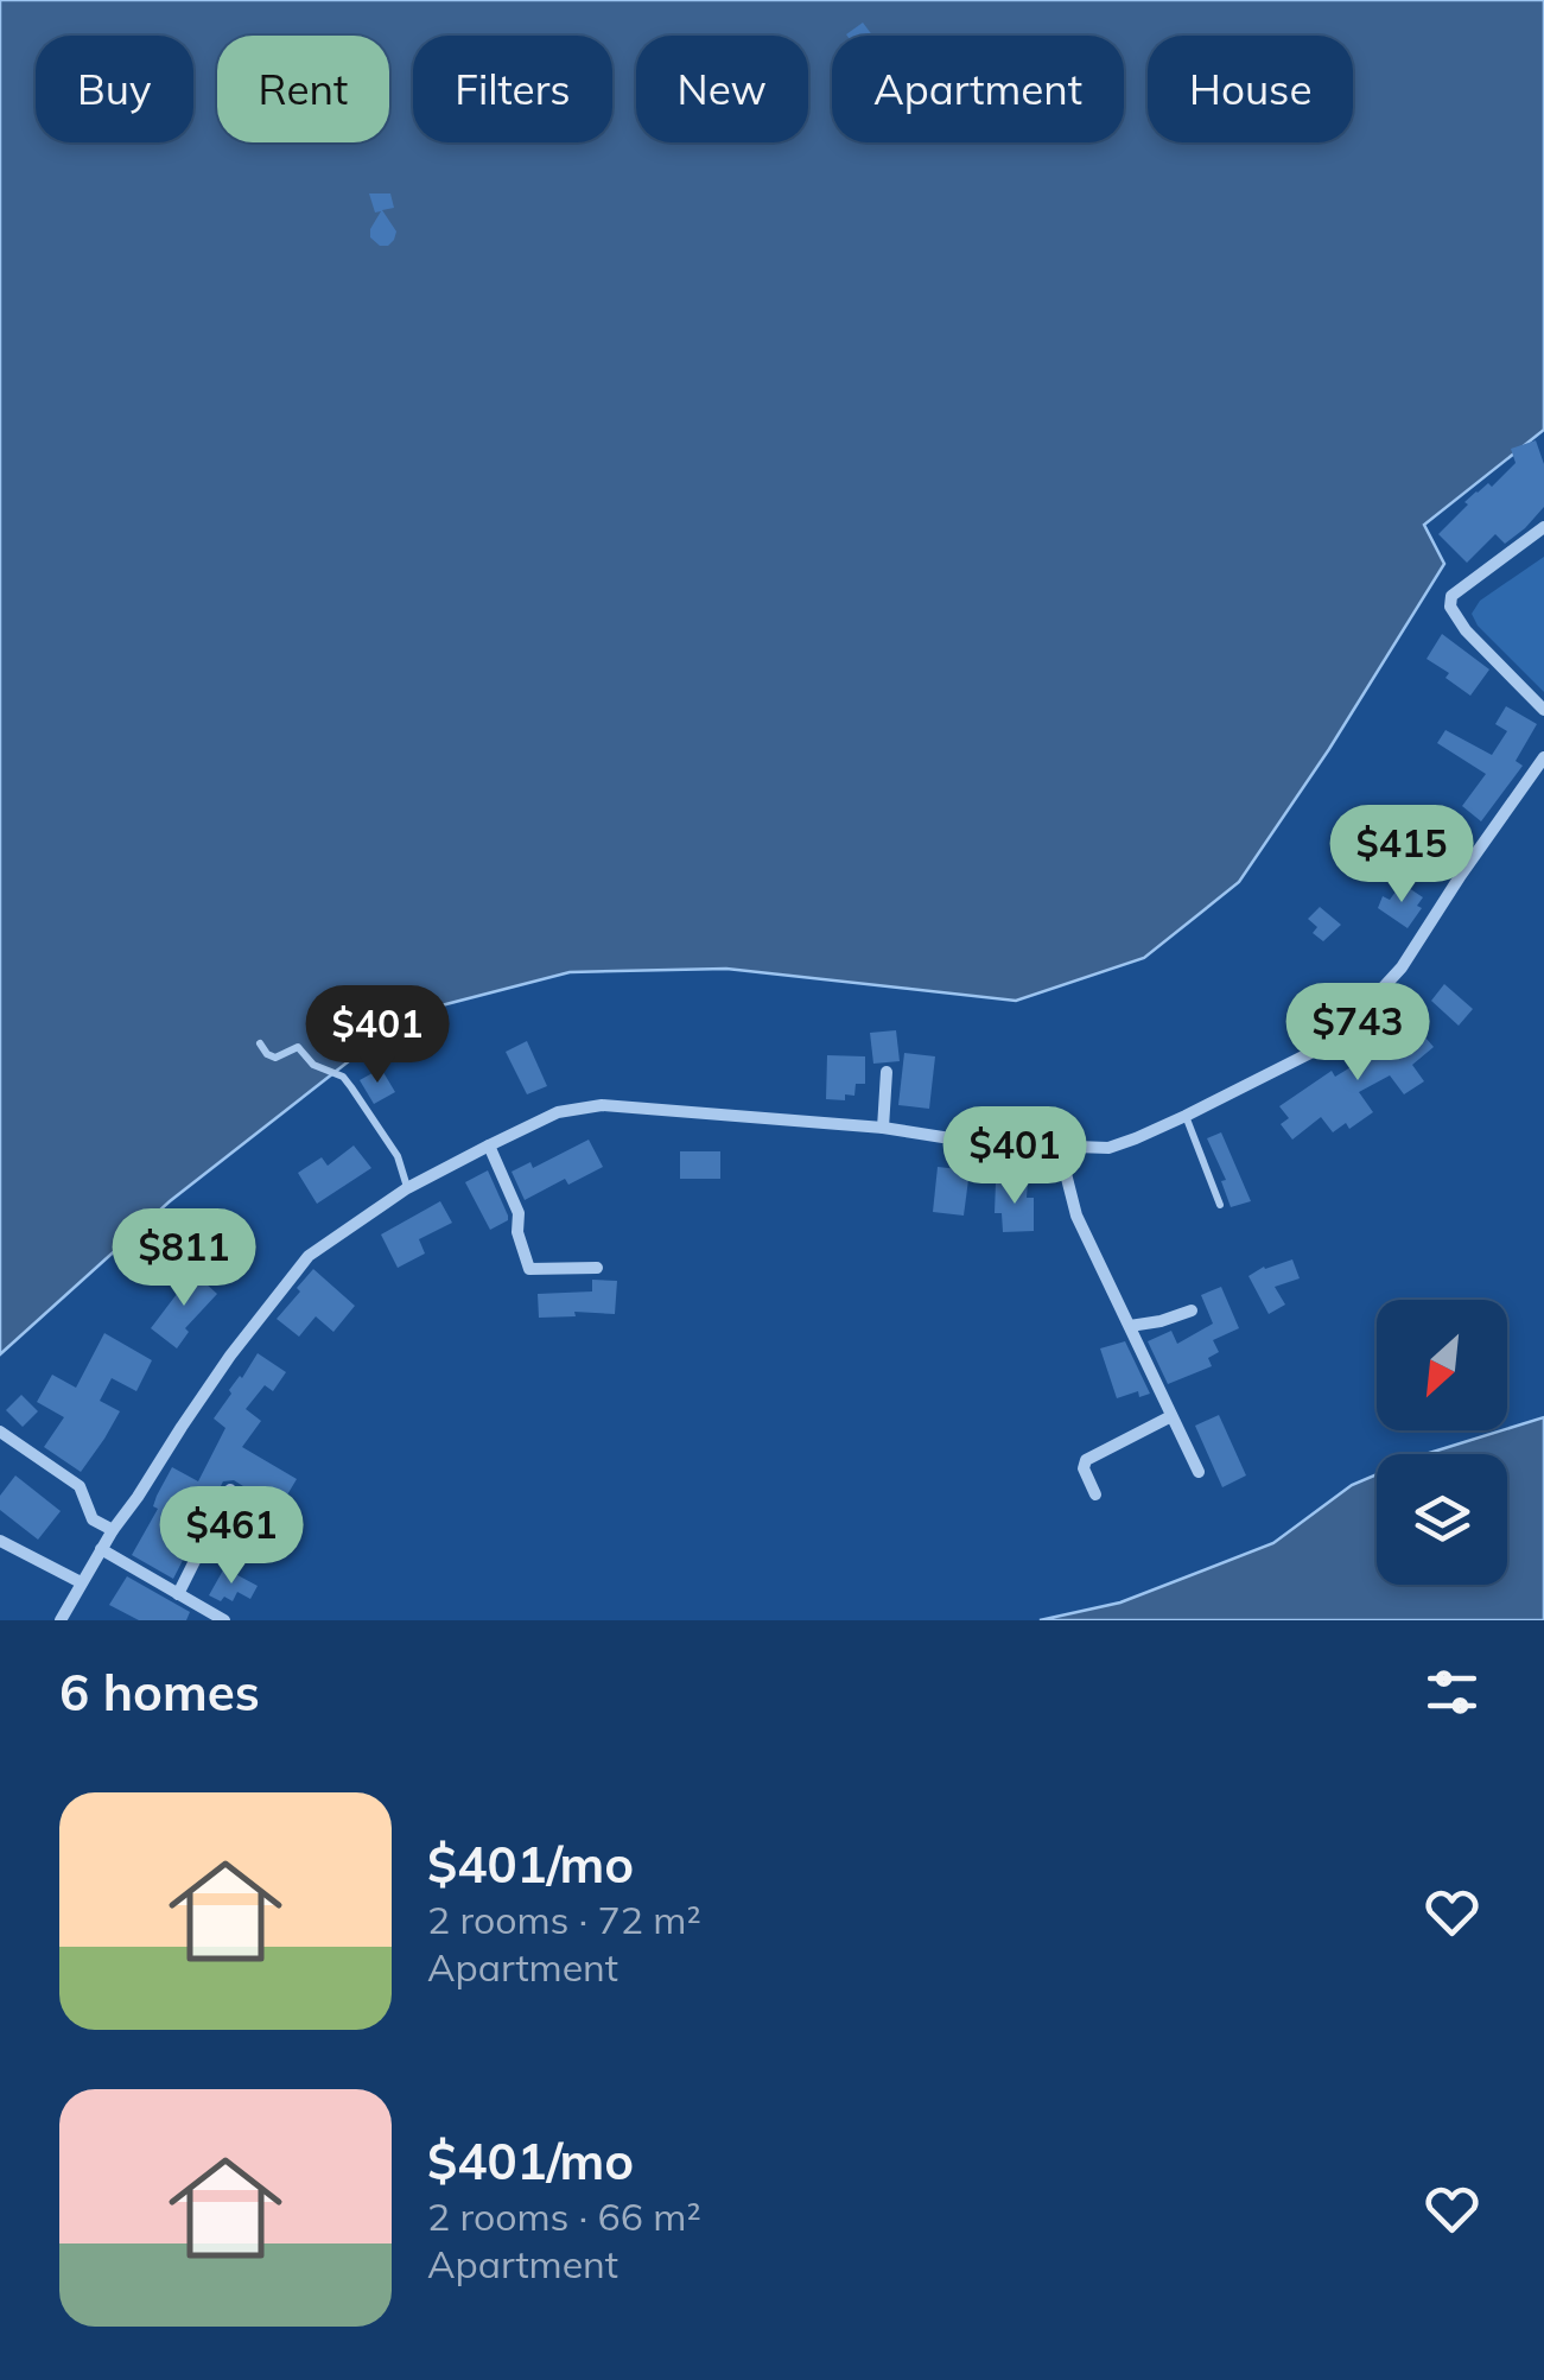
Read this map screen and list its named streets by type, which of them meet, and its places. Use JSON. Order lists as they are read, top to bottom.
{
  "north": "bottom left",
  "page": {
    "chip": [
      "Buy",
      "Rent",
      "Filters",
      "New",
      "Apartment",
      "House"
    ],
    "price": [
      "$415",
      "$743",
      "$401",
      "$401",
      "$811",
      "$461"
    ],
    "heading": "6 homes",
    "list": [
      {
        "name": "$401/mo",
        "note": "2 rooms · 72 m² · Apartment"
      },
      {
        "name": "$401/mo",
        "note": "2 rooms · 66 m² · Apartment"
      }
    ]
  }
}
